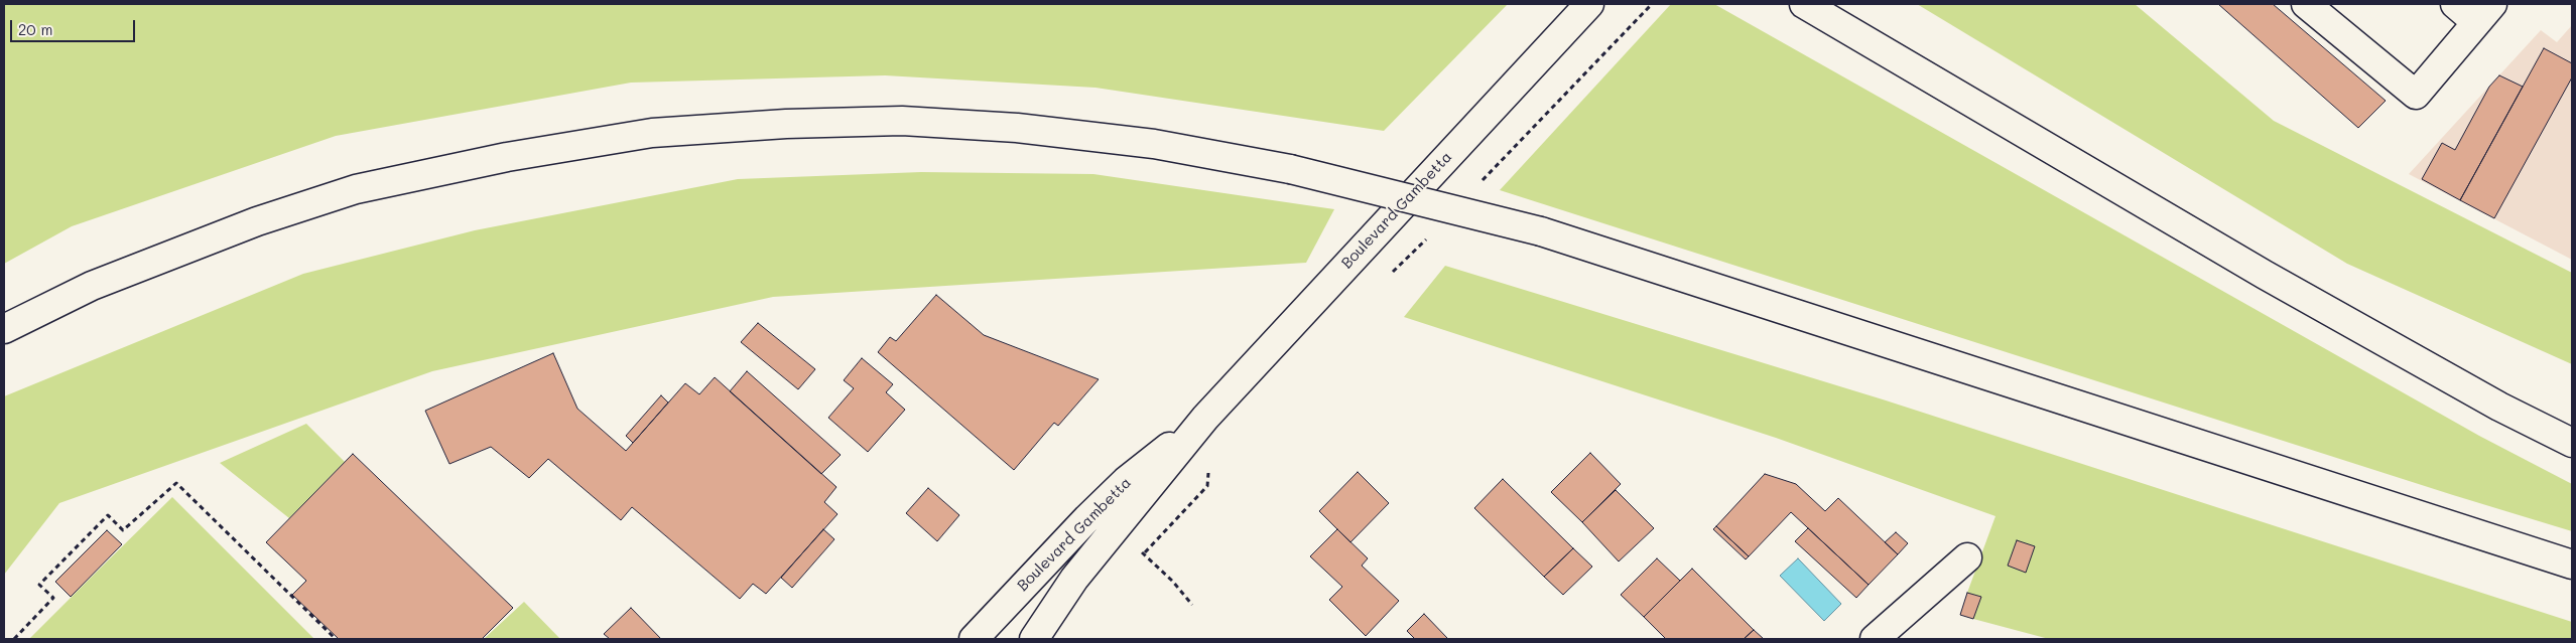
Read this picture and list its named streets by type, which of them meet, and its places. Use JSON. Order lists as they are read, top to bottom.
{
  "streets": {
    "main road": ["Boulevard Gambetta"]
  },
  "scale_bar": "20 m"
}
